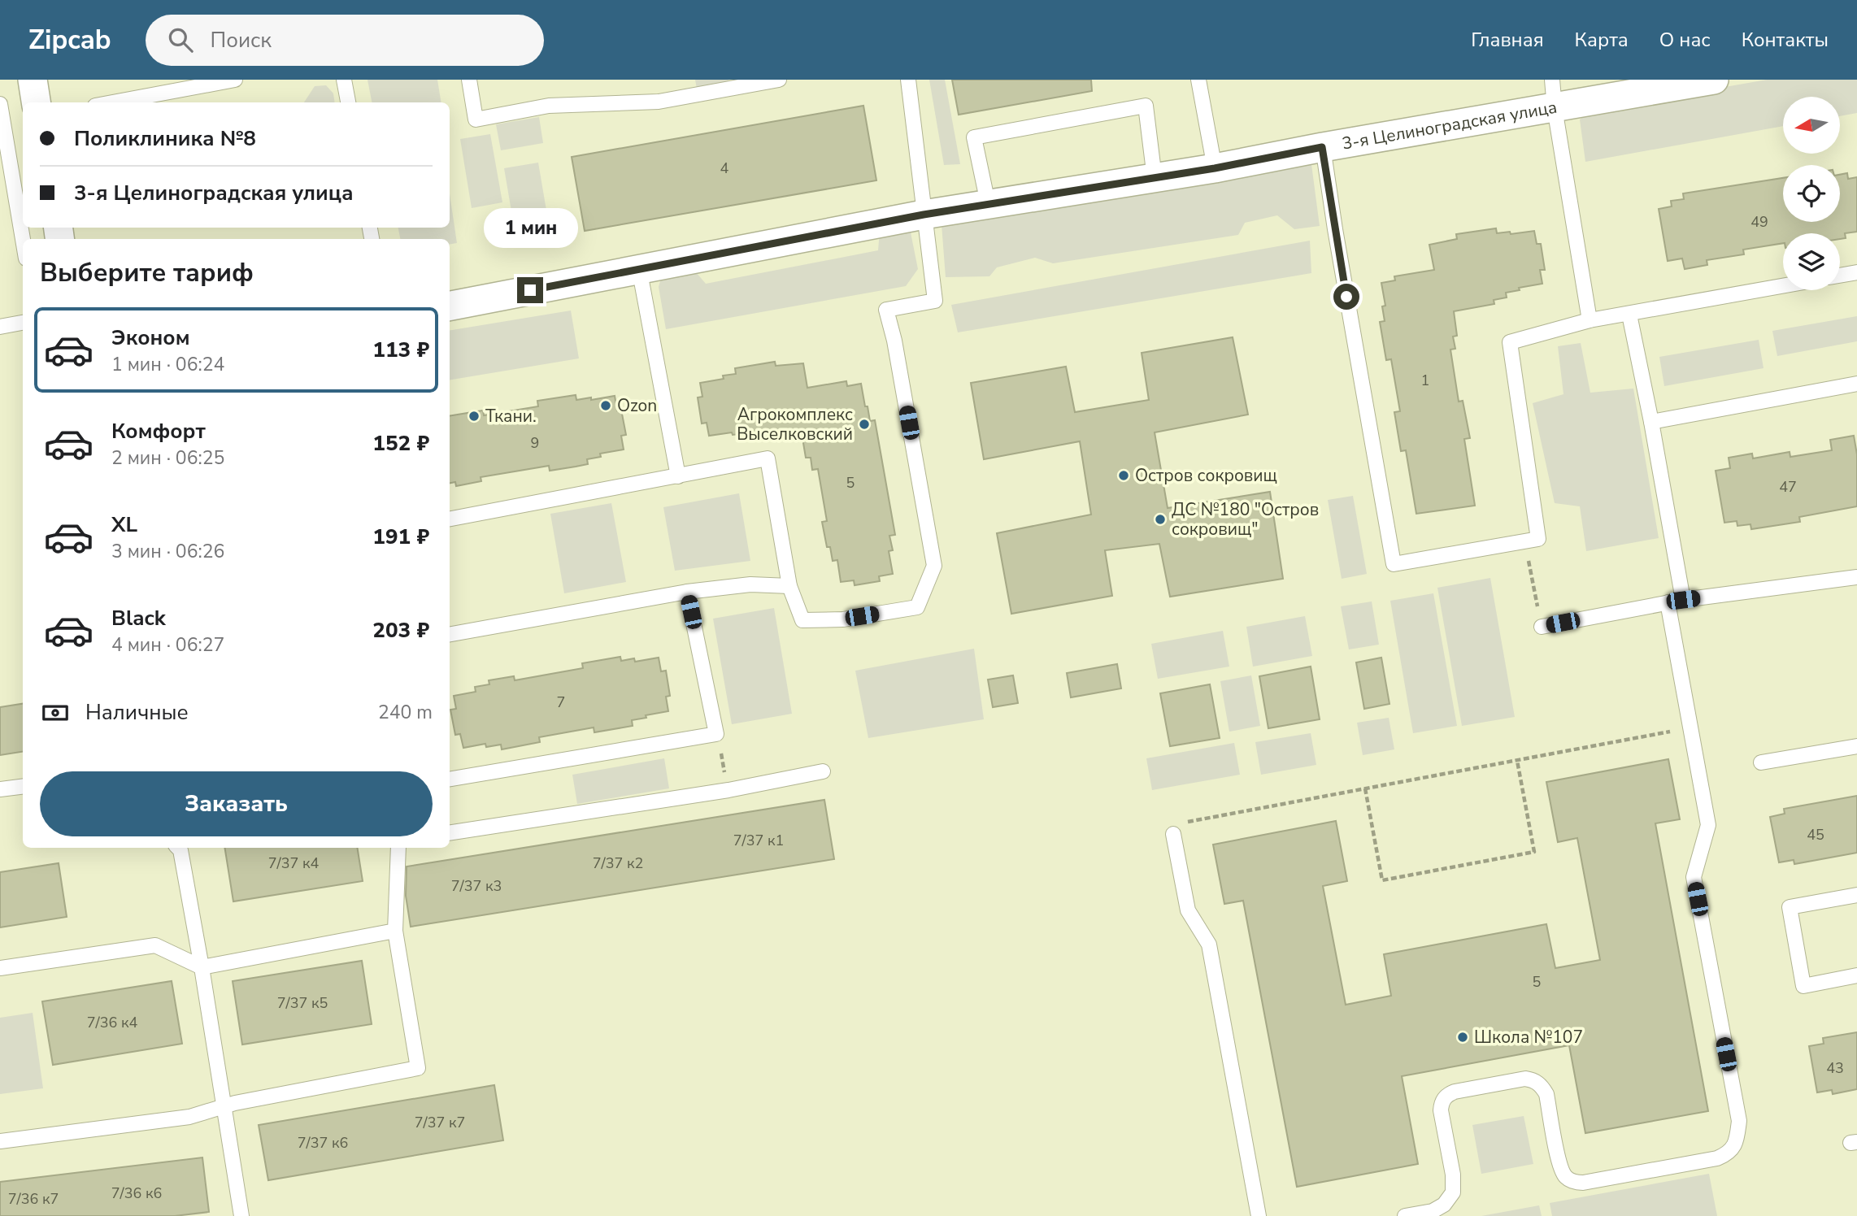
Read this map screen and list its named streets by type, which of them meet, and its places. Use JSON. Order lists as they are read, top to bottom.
{
  "streets": {
    "street": ["3-я Целиноградская улица"]
  },
  "places": [
    "Ozon",
    "Ткани.",
    "Агрокомплекс Выселковский",
    "Остров сокровищ",
    "ДС №180 \"Остров сокровищ\"",
    "Школа №107"
  ],
  "house_numbers": [
    "4",
    "49",
    "1",
    "9",
    "5",
    "47",
    "7",
    "45",
    "7/37 к1",
    "7/37 к4",
    "7/37 к2",
    "7/37 к3",
    "5",
    "7/37 к5",
    "7/36 к4",
    "43",
    "7/37 к7",
    "7/37 к6",
    "7/36 к6",
    "7/36 к7"
  ],
  "north": "left",
  "page": {
    "header": "Zipcab",
    "search": "Поиск",
    "nav": [
      "Главная",
      "Карта",
      "О нас",
      "Контакты"
    ],
    "banner": ["Поликлиника №8", "3-я Целиноградская улица"],
    "bubble": "1 мин",
    "heading": "Выберите тариф",
    "list": [
      {
        "name": "Эконом",
        "note": "1 мин · 06:24",
        "value": "113 ₽"
      },
      {
        "name": "Комфорт",
        "note": "2 мин · 06:25",
        "value": "152 ₽"
      },
      {
        "name": "XL",
        "note": "3 мин · 06:26",
        "value": "191 ₽"
      },
      {
        "name": "Black",
        "note": "4 мин · 06:27",
        "value": "203 ₽"
      }
    ],
    "pay": ["Наличные", "240 m"],
    "buttons": "Заказать"
  }
}
